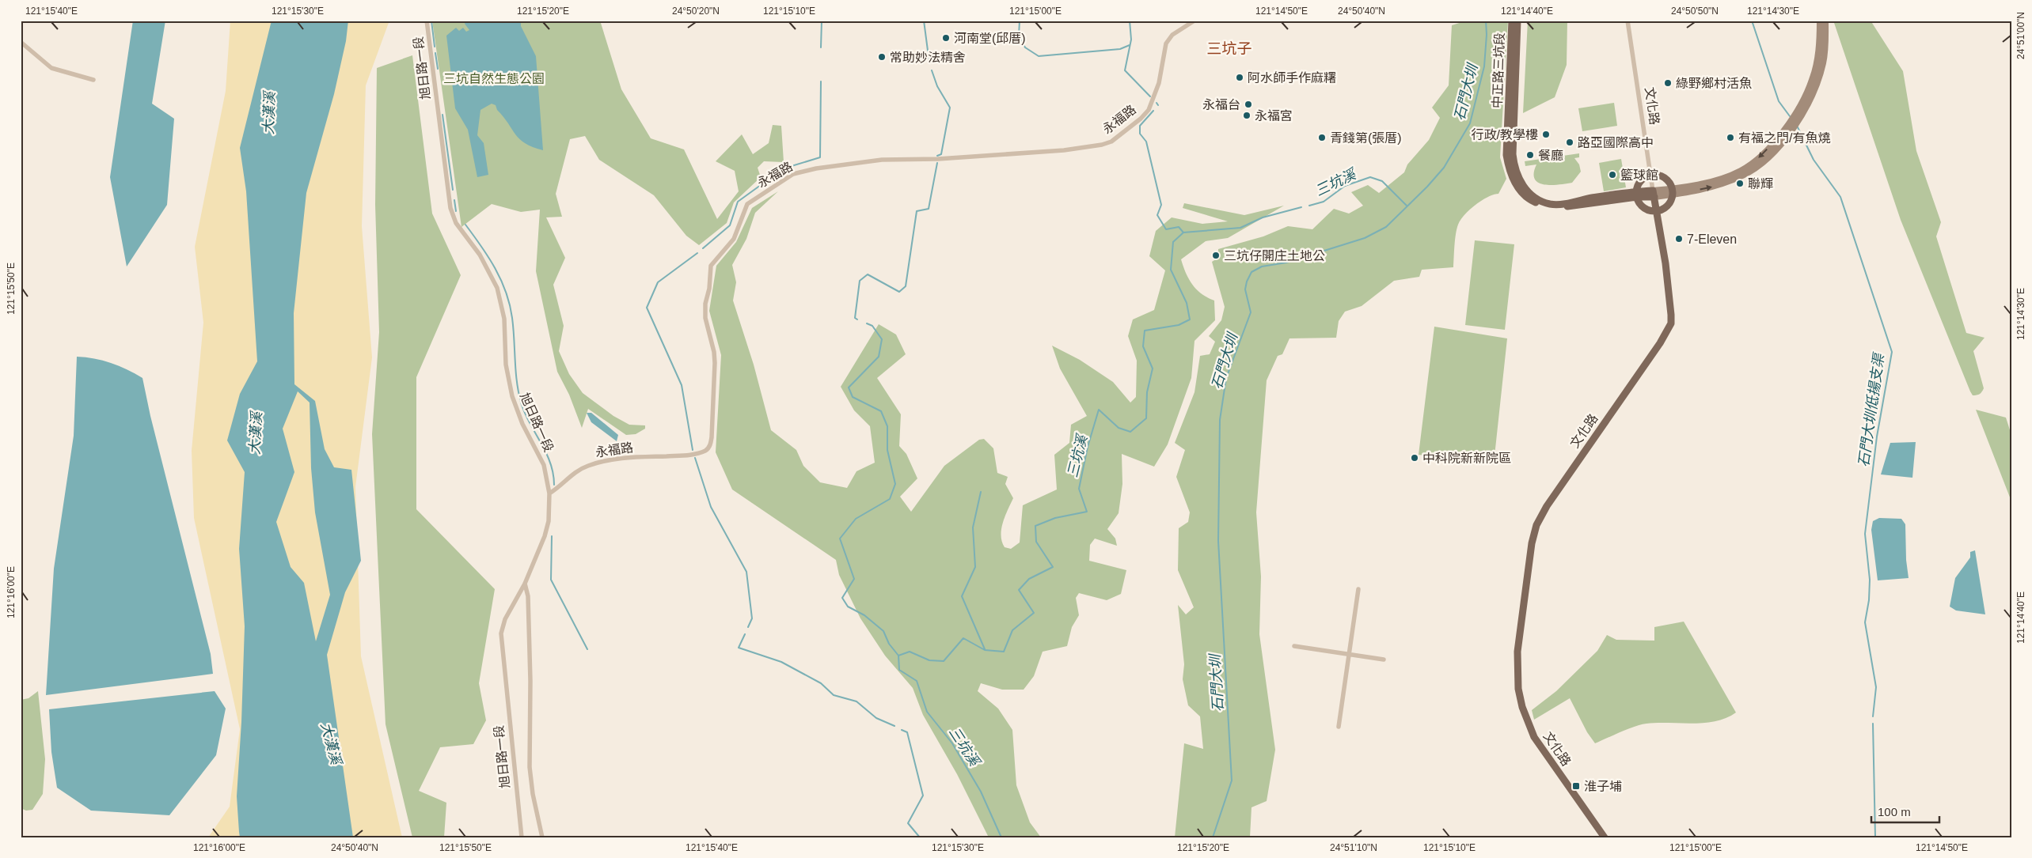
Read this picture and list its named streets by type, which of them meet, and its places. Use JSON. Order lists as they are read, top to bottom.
{
  "streets": {
    "main road": ["中正路三坑段", "文化路"],
    "street": ["旭日路一段", "永福路"]
  },
  "crossings": [
    ["旭日路一段", "永福路"],
    ["中正路三坑段", "文化路"]
  ],
  "districts": ["三坑子"],
  "water": [
    "石門大圳",
    "大漢溪",
    "三坑溪",
    "石門大圳低揚支渠"
  ],
  "parks": ["三坑自然生態公園"],
  "places": {
    "other": [
      "河南堂(邱厝)",
      "常助妙法精舍",
      "阿水師手作麻糬",
      "綠野鄉村活魚",
      "永福台",
      "永福宮",
      "行政/教學樓",
      "青錢第(張厝)",
      "有福之門/有魚燒",
      "路亞國際高中",
      "餐廳",
      "籃球館",
      "聯輝",
      "7-Eleven",
      "三坑仔開庄土地公",
      "中科院新新院區"
    ],
    "transit": ["淮子埔"]
  },
  "scale_bar": "100 m",
  "coordinates": [
    "121°15'40\"E",
    "121°15'30\"E",
    "121°15'20\"E",
    "24°50'20\"N",
    "121°15'10\"E",
    "121°15'00\"E",
    "121°14'50\"E",
    "24°50'40\"N",
    "121°14'40\"E",
    "24°50'50\"N",
    "121°14'30\"E",
    "24°51'00\"N",
    "121°15'50\"E",
    "121°16'00\"E",
    "24°51'10\"N"
  ]
}
